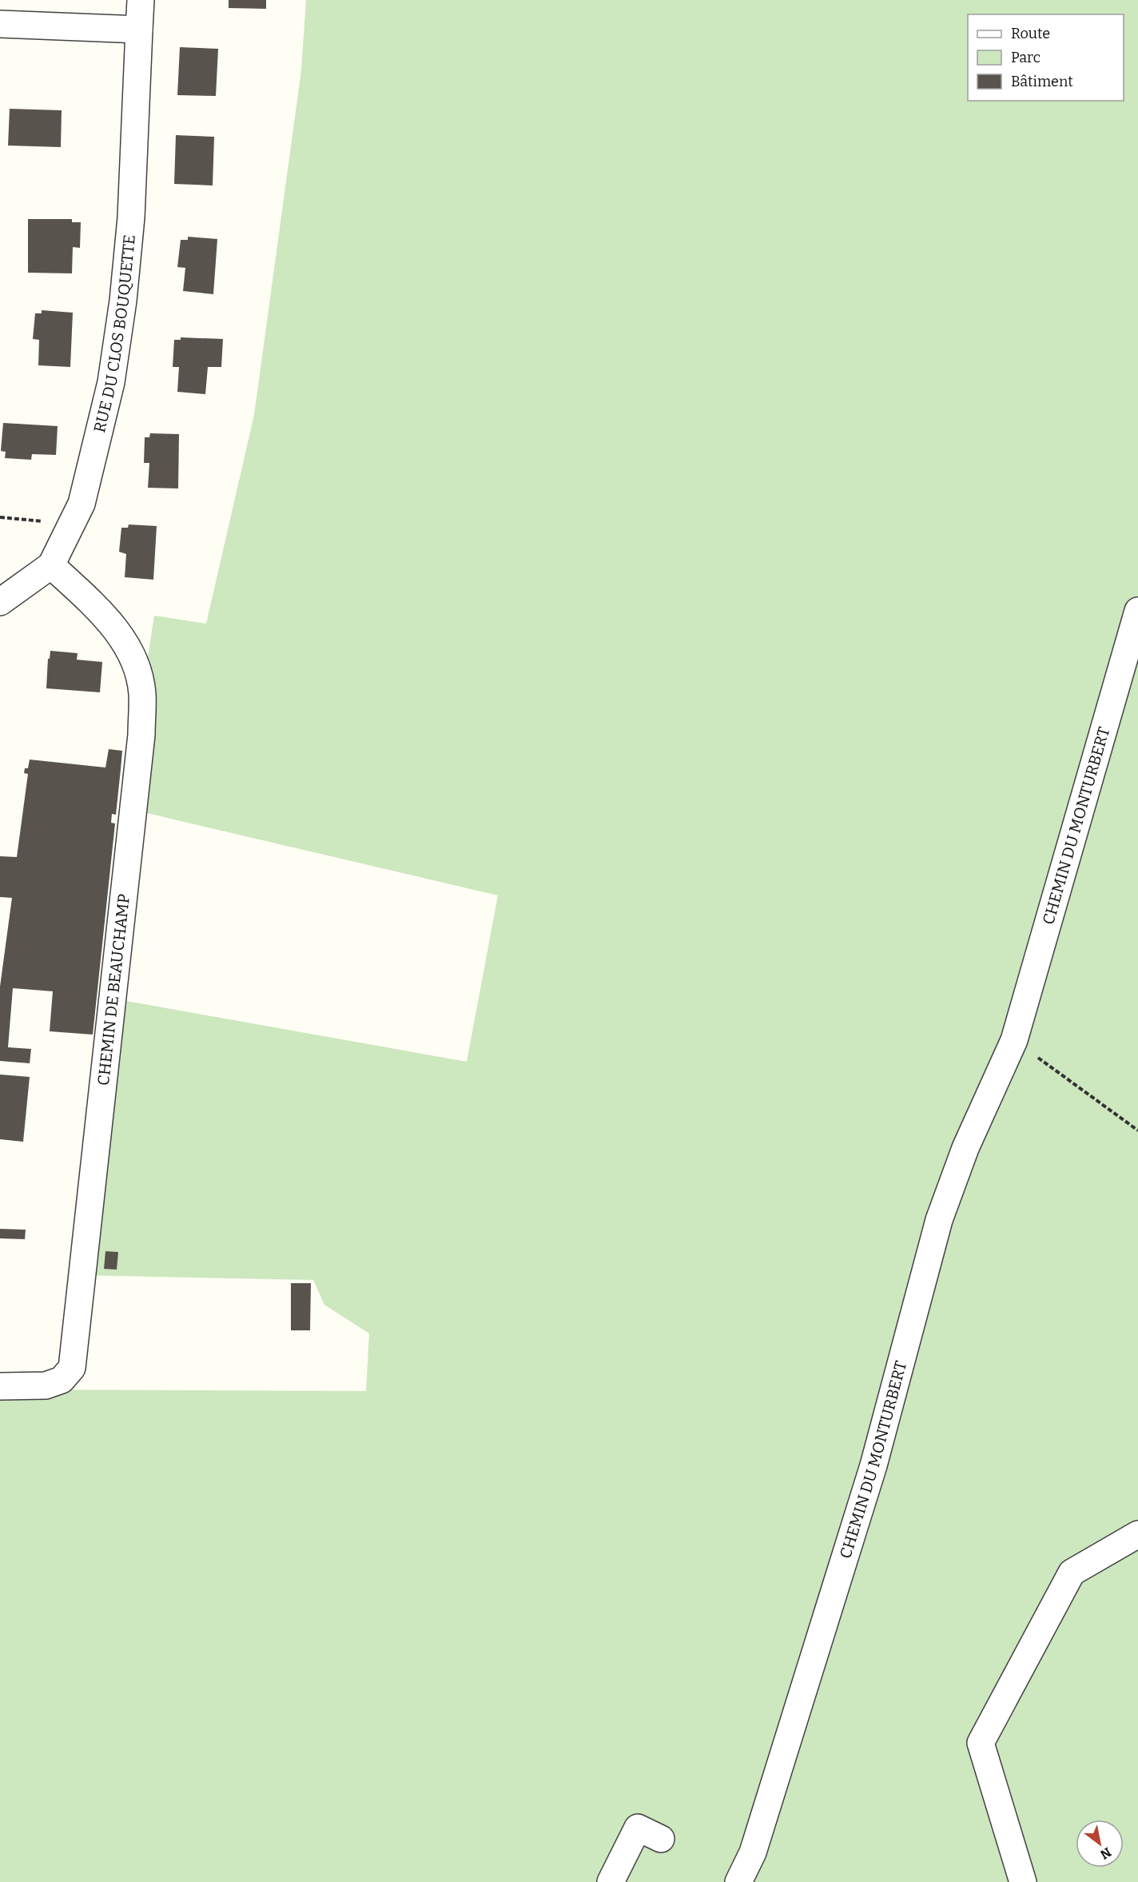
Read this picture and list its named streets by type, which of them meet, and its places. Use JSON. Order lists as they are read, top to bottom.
{
  "streets": {
    "street": ["RUE DU CLOS BOUQUETTE", "CHEMIN DU MONTURBERT", "CHEMIN DE BEAUCHAMP"]
  },
  "crossings": [
    ["RUE DU CLOS BOUQUETTE", "CHEMIN DE BEAUCHAMP"]
  ],
  "legend": ["Route", "Parc", "Bâtiment"],
  "north": "bottom right"
}
